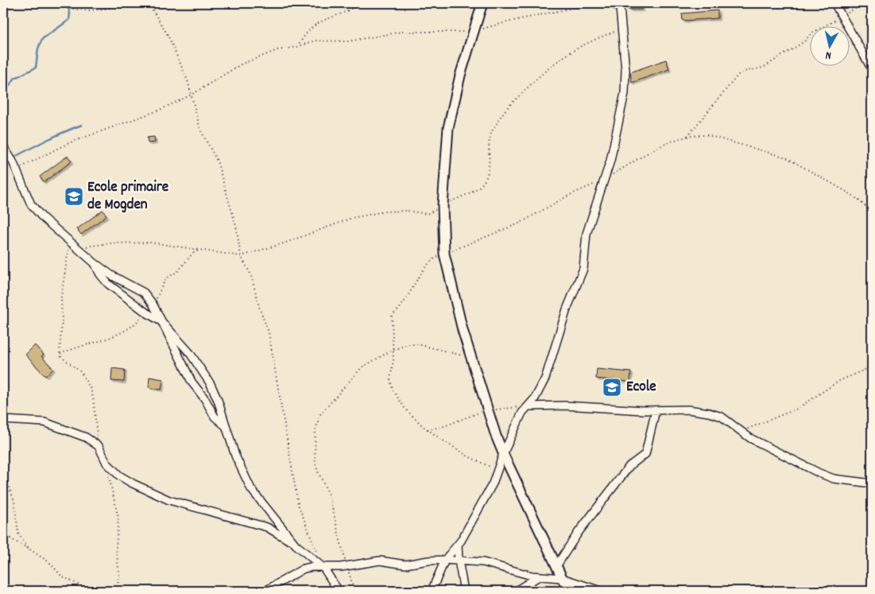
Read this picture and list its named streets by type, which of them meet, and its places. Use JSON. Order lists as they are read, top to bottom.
{
  "places": {
    "school or university": ["Ecole primaire de Mogden", "Ecole"]
  },
  "north": "bottom"
}
